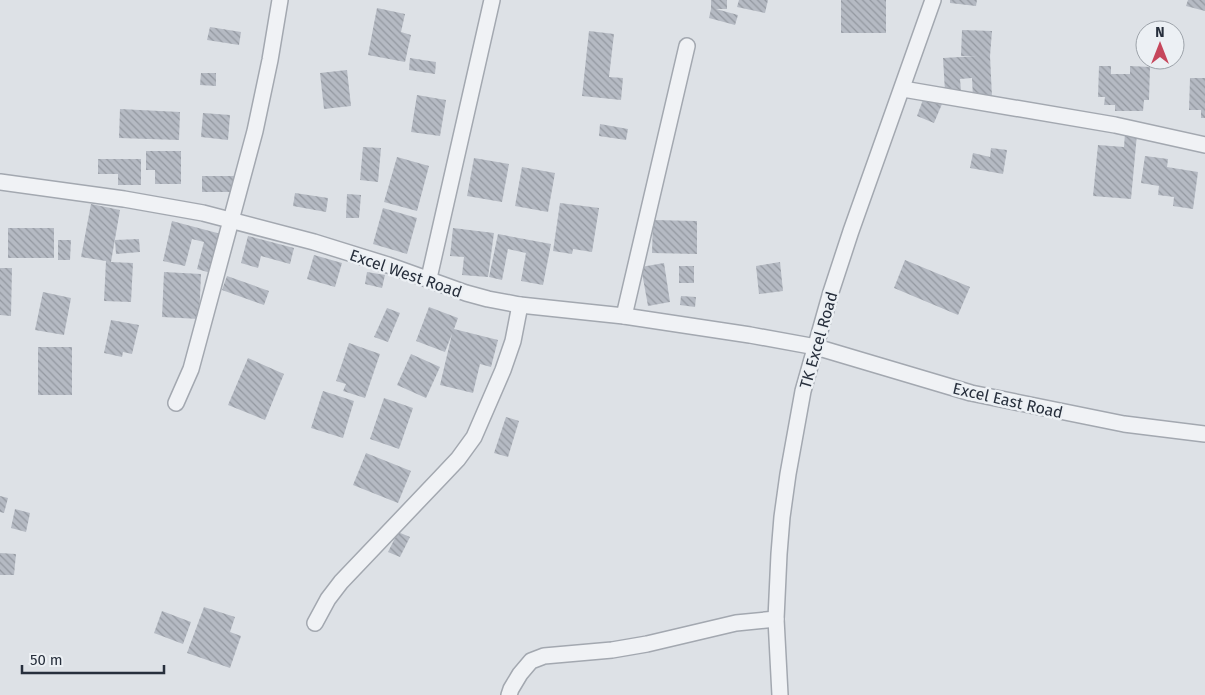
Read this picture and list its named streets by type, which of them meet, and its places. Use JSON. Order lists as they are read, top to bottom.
{
  "streets": {
    "street": ["Excel West Road", "TK Excel Road", "Excel East Road"]
  },
  "crossings": [
    ["Excel West Road", "TK Excel Road"],
    ["Excel West Road", "Excel East Road"],
    ["TK Excel Road", "Excel East Road"]
  ],
  "scale_bar": "50 m",
  "north": "top"
}
